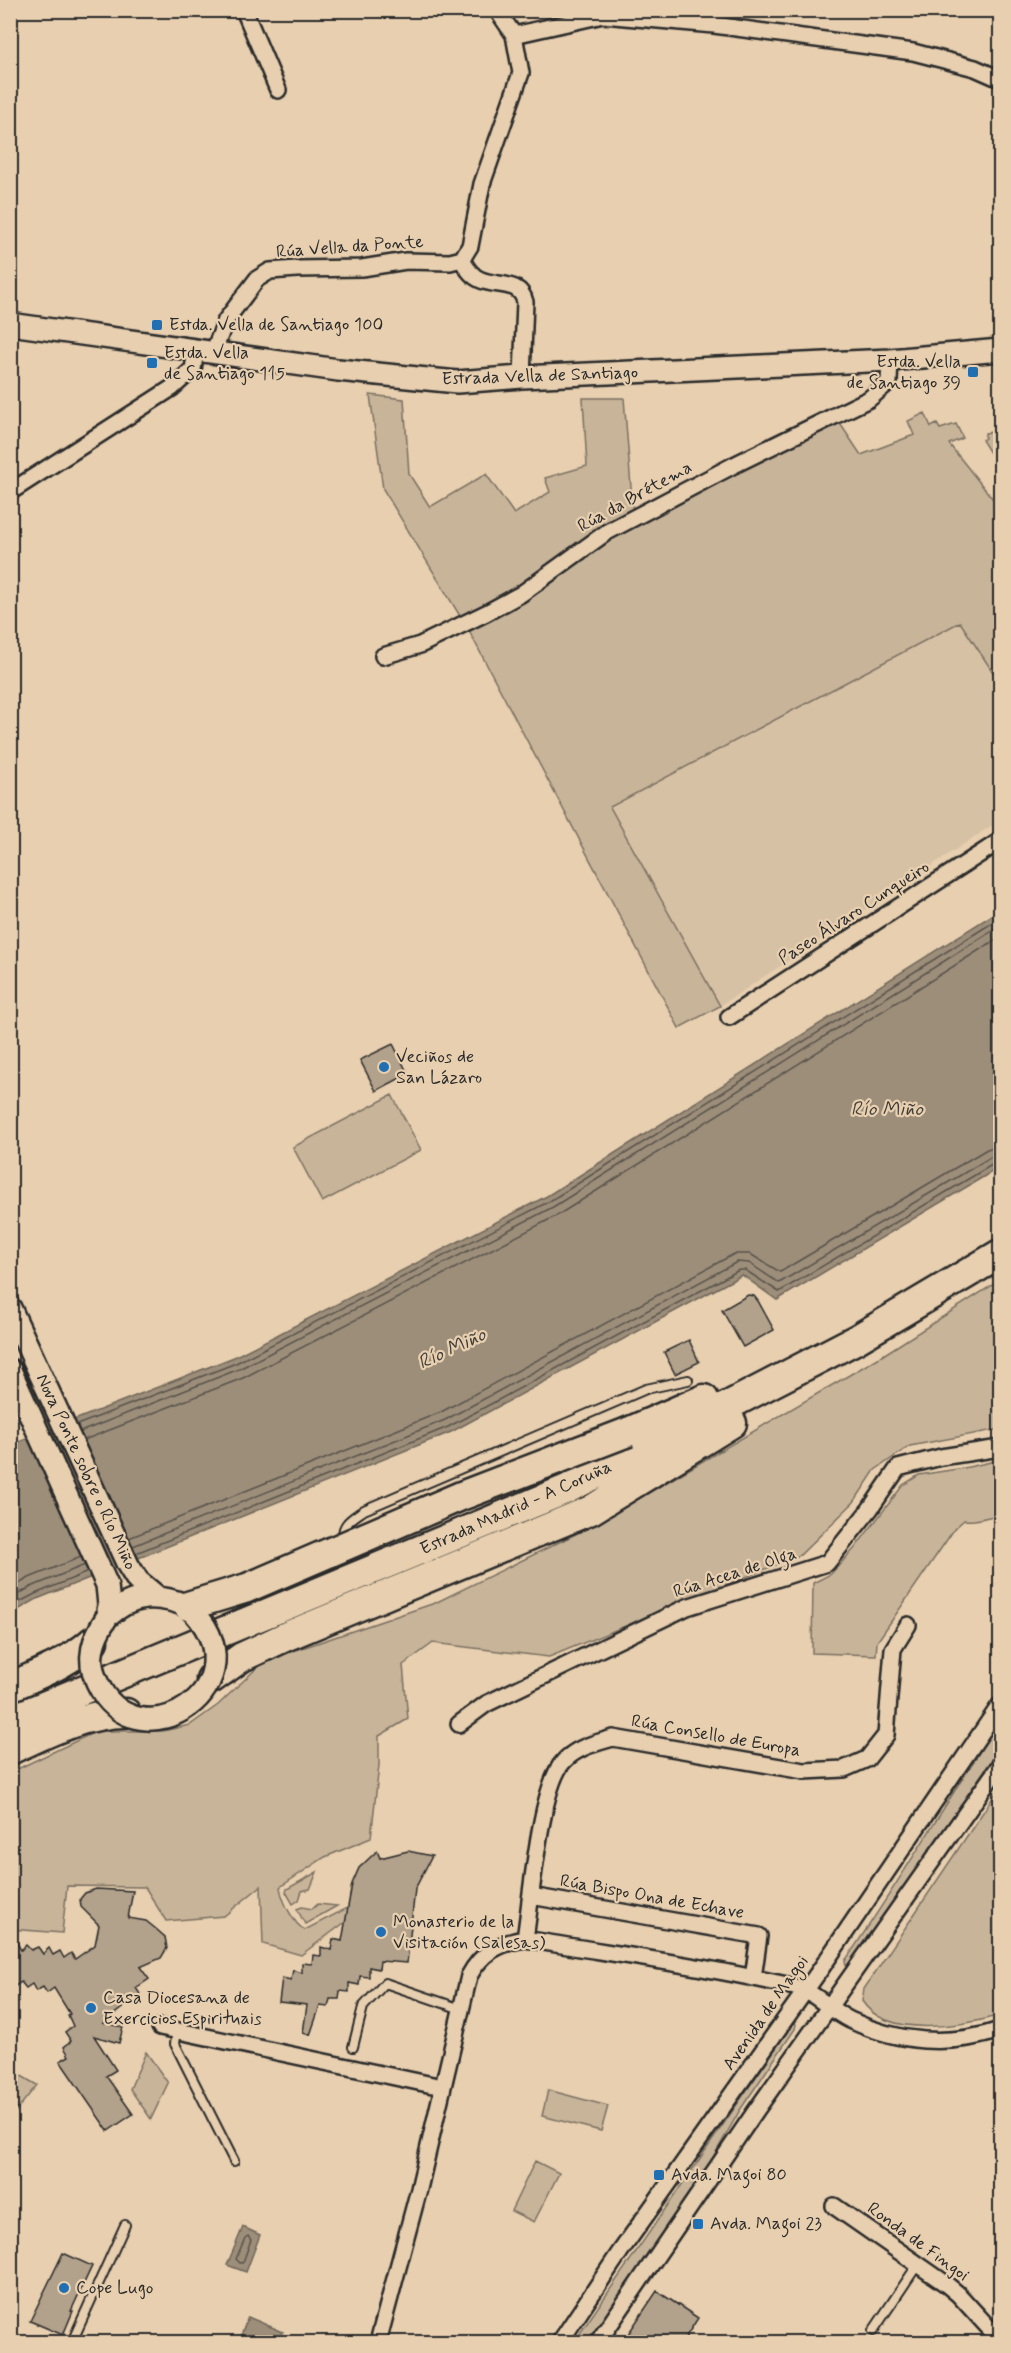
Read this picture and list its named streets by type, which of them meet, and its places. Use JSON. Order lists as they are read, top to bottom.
{
  "streets": {
    "highway": ["Estrada Madrid - A Coruña"],
    "street": [
      "Rúa Vella da Ponte",
      "Estrada Vella de Santiago",
      "Rúa da Brétema",
      "Paseo Álvaro Cunqueiro",
      "Nova Ponte sobre o Río Miño",
      "Rúa Acea de Olga",
      "Rúa Consello de Europa",
      "Rúa Bispo Ona de Echave",
      "Avenida de Magoi",
      "Ronda de Fingoi"
    ]
  },
  "crossings": [
    ["Rúa Vella da Ponte", "Estrada Vella de Santiago"],
    ["Estrada Vella de Santiago", "Rúa da Brétema"],
    ["Rúa Consello de Europa", "Rúa Bispo Ona de Echave"]
  ],
  "water": ["Río Miño"],
  "places": {
    "transit": [
      "Estda. Vella de Santiago 100",
      "Estda. Vella de Santiago 115",
      "Estda. Vella de Santiago 39",
      "Avda. Magoi 80",
      "Avda. Magoi 23"
    ],
    "other": [
      "Veciños de San Lázaro",
      "Monasterio de la Visitación (Salesas)",
      "Casa Diocesana de Exercicios Espirituais",
      "Cope Lugo"
    ]
  }
}
